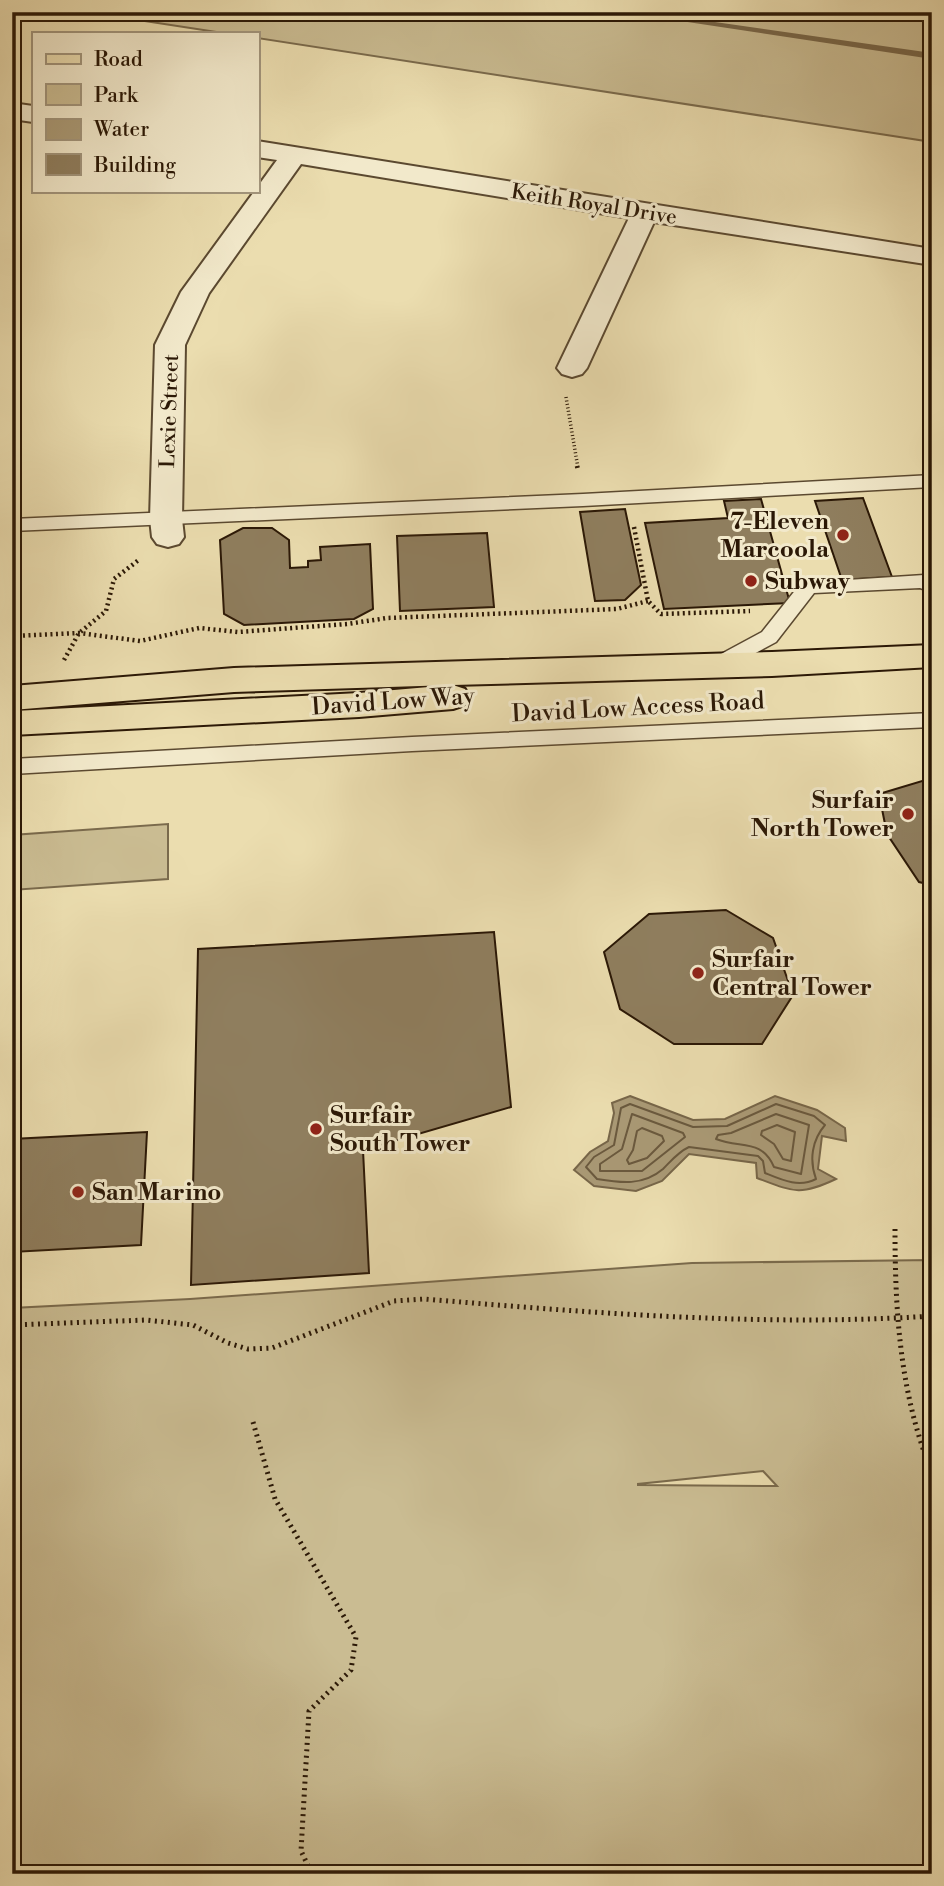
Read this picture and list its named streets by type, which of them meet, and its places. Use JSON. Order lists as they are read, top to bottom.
{
  "streets": {
    "main road": ["David Low Way"],
    "street": ["Keith Royal Drive", "Lexie Street"],
    "lane": ["David Low Access Road"]
  },
  "crossings": [
    ["Keith Royal Drive", "Lexie Street"]
  ],
  "places": [
    "7-Eleven Marcoola",
    "Subway",
    "Surfair North Tower",
    "Surfair Central Tower",
    "Surfair South Tower",
    "San Marino"
  ],
  "legend": [
    "Road",
    "Park",
    "Water",
    "Building"
  ]
}
